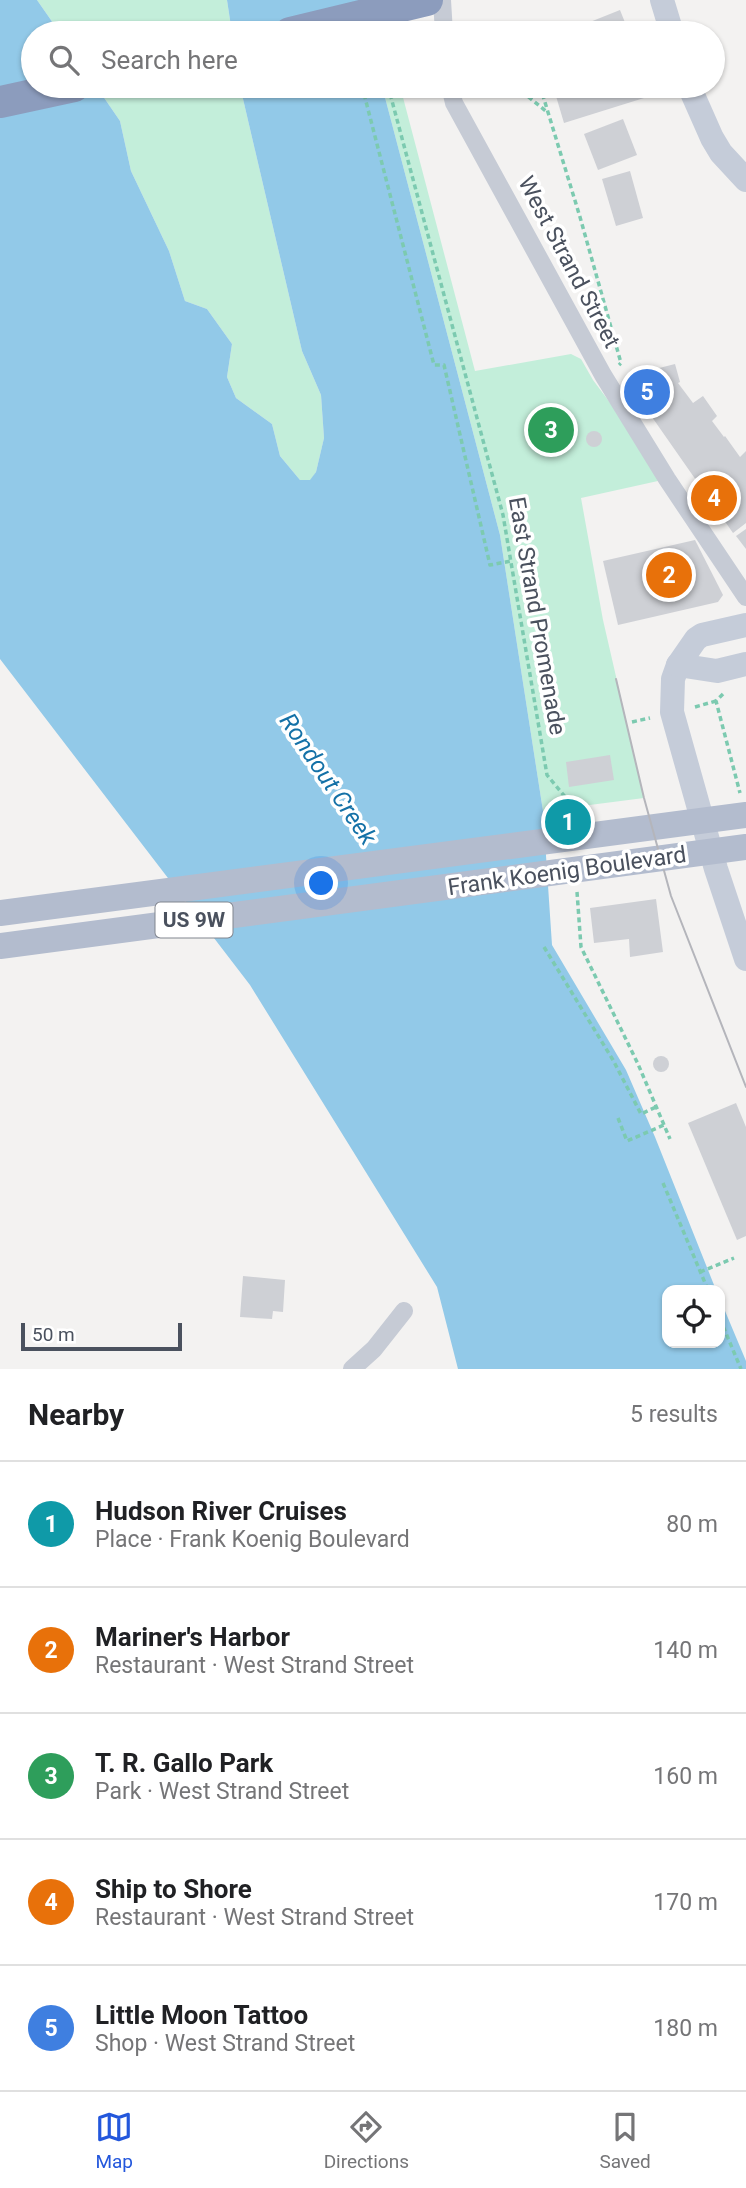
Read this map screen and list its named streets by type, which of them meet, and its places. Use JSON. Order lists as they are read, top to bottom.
{
  "streets": {
    "main road": ["Frank Koenig Boulevard", "US 9W"],
    "street": ["West Strand Street"],
    "path": ["East Strand Promenade"]
  },
  "water": ["Rondout Creek"],
  "scale_bar": "50 m",
  "page": {
    "search": "Search here",
    "pins": [
      "5",
      "3",
      "4",
      "2",
      "1"
    ],
    "scale": "50 m",
    "heading": ["Nearby", "5 results"],
    "list": [
      {
        "mark": "1",
        "name": "Hudson River Cruises",
        "note": "Place · Frank Koenig Boulevard",
        "value": "80 m"
      },
      {
        "mark": "2",
        "name": "Mariner's Harbor",
        "note": "Restaurant · West Strand Street",
        "value": "140 m"
      },
      {
        "mark": "3",
        "name": "T. R. Gallo Park",
        "note": "Park · West Strand Street",
        "value": "160 m"
      },
      {
        "mark": "4",
        "name": "Ship to Shore",
        "note": "Restaurant · West Strand Street",
        "value": "170 m"
      },
      {
        "mark": "5",
        "name": "Little Moon Tattoo",
        "note": "Shop · West Strand Street",
        "value": "180 m"
      }
    ],
    "nav": ["Map", "Directions", "Saved"]
  }
}
